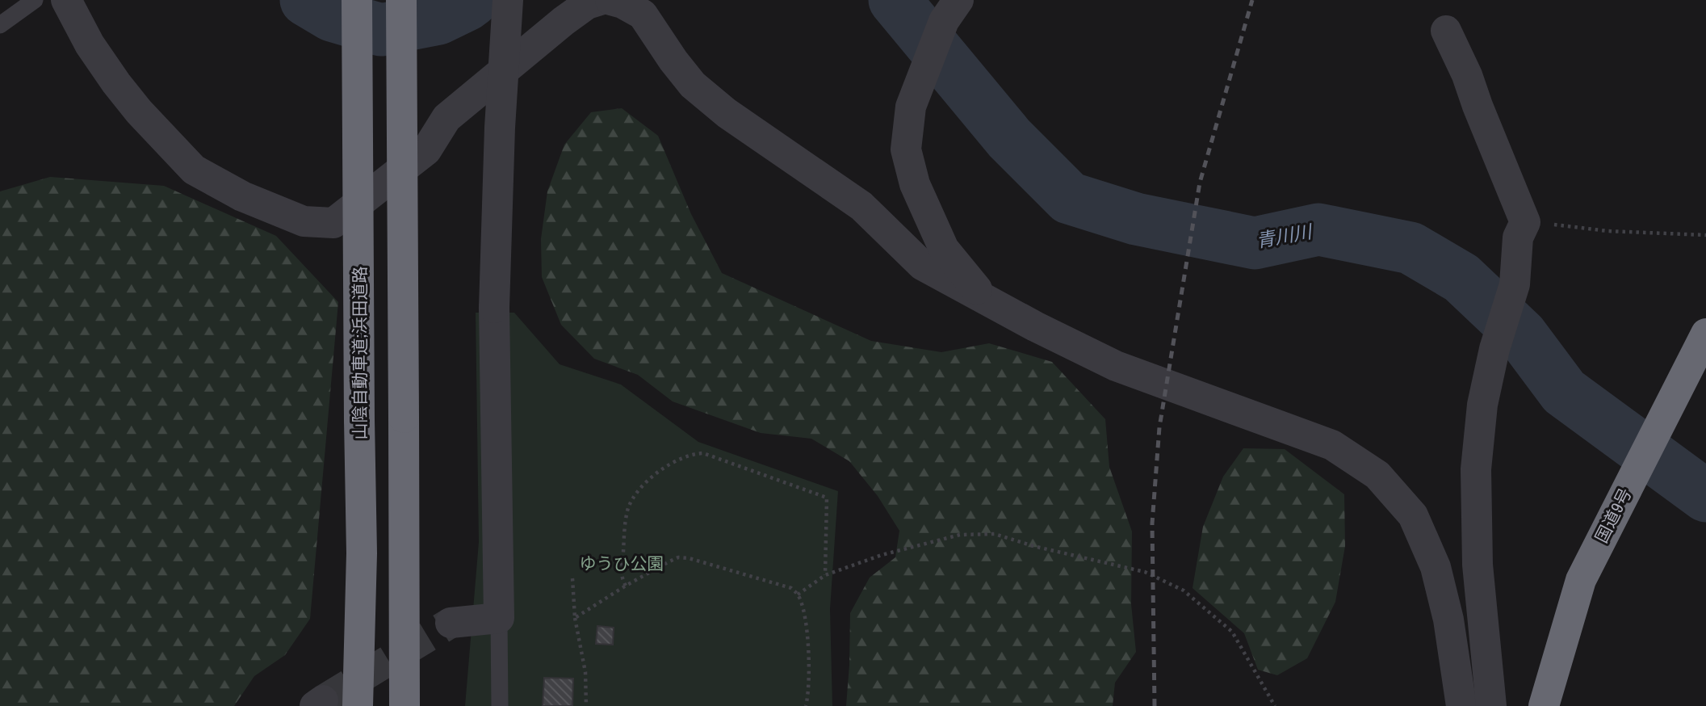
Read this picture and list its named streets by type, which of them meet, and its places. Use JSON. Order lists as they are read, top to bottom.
{
  "streets": {
    "highway": ["山陰自動車道;浜田道路", "国道9号"]
  },
  "water": ["青川川"],
  "parks": ["ゆうひ公園"]
}
